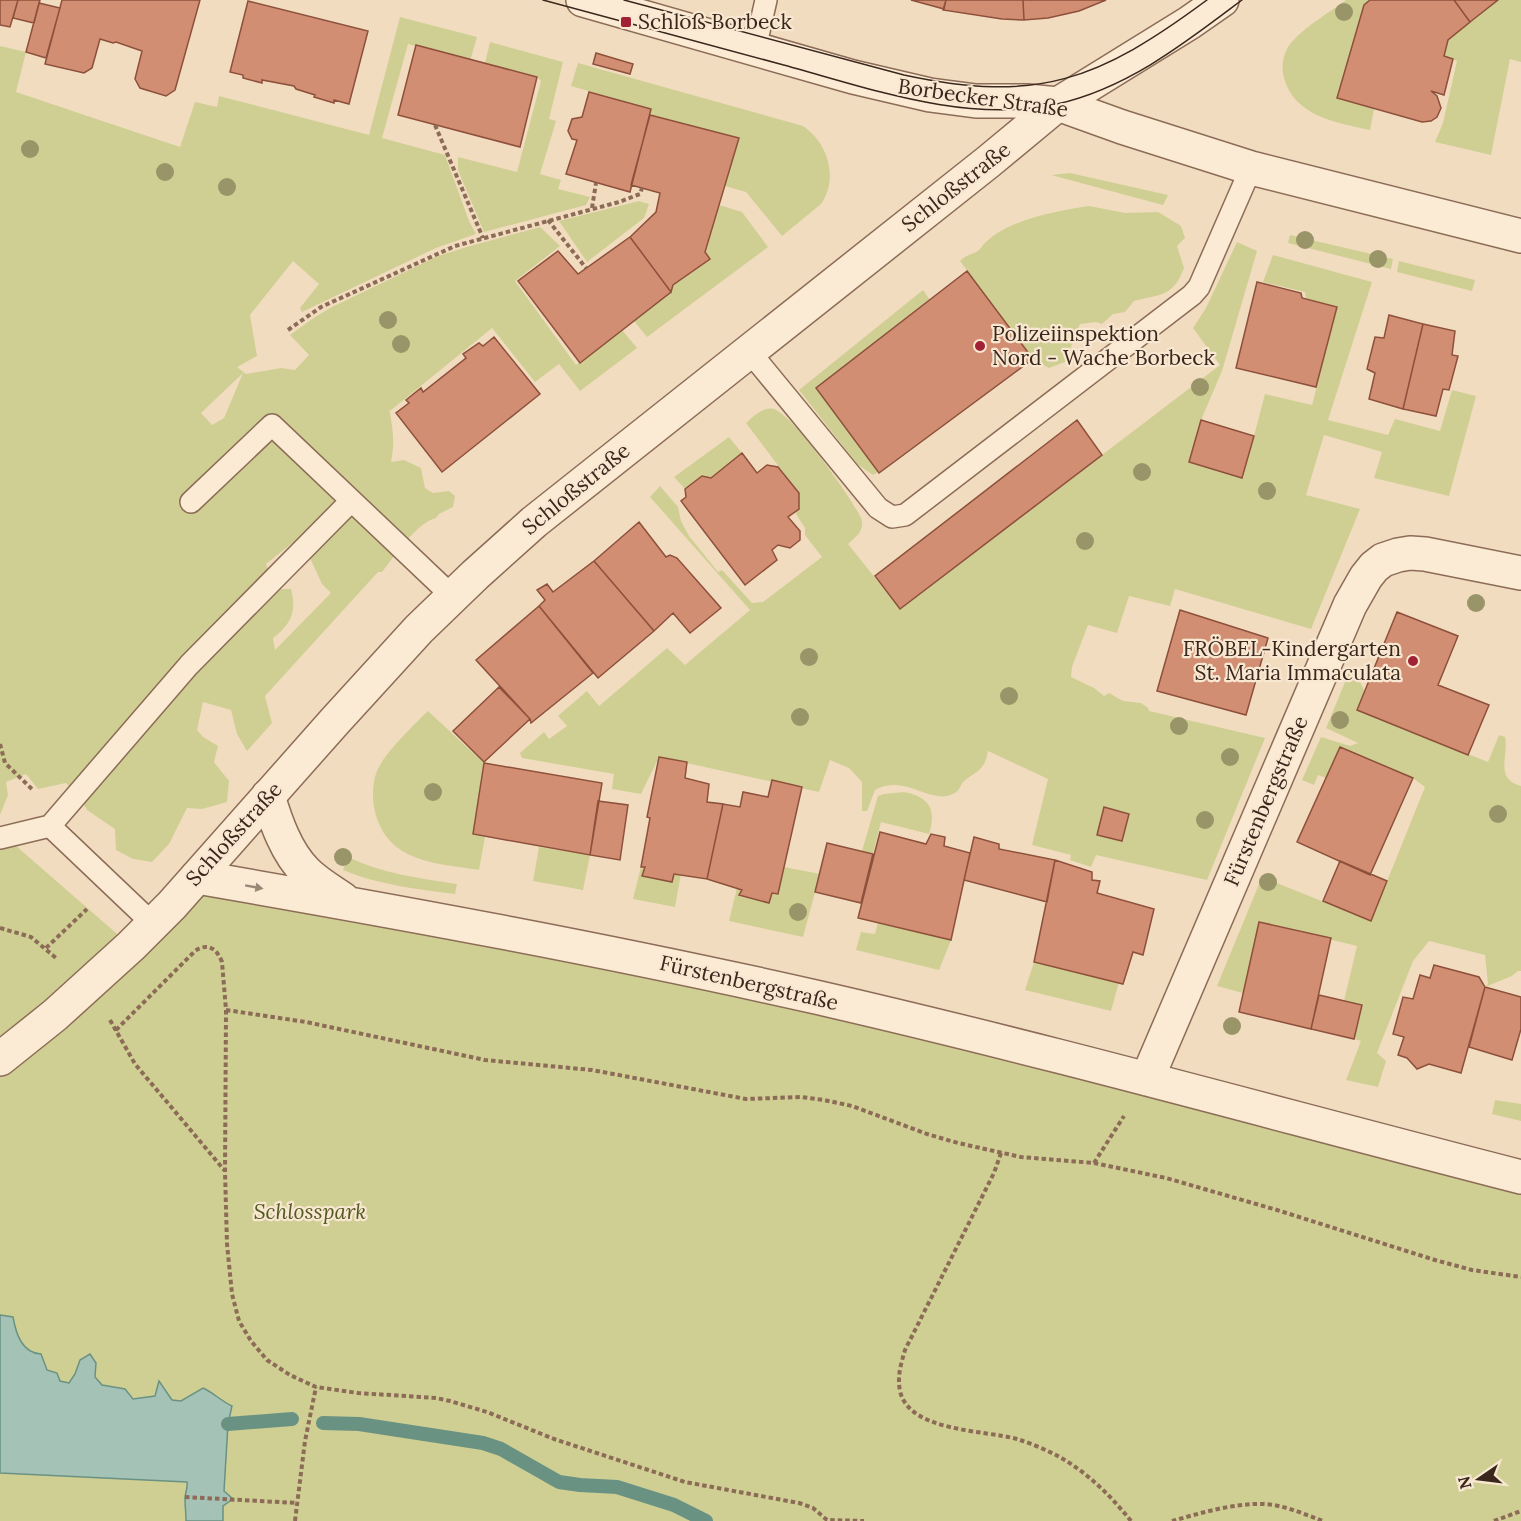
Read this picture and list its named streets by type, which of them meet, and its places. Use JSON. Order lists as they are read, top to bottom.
{
  "streets": {
    "street": ["Borbecker Straße", "Schloßstraße", "Fürstenbergstraße"]
  },
  "crossings": [
    ["Borbecker Straße", "Schloßstraße"],
    ["Schloßstraße", "Fürstenbergstraße"]
  ],
  "parks": ["Schlosspark"],
  "places": {
    "transit": ["Schloß Borbeck"],
    "other": ["Polizeiinspektion Nord - Wache Borbeck", "FRÖBEL-Kindergarten St. Maria Immaculata"]
  },
  "north": "left"
}
